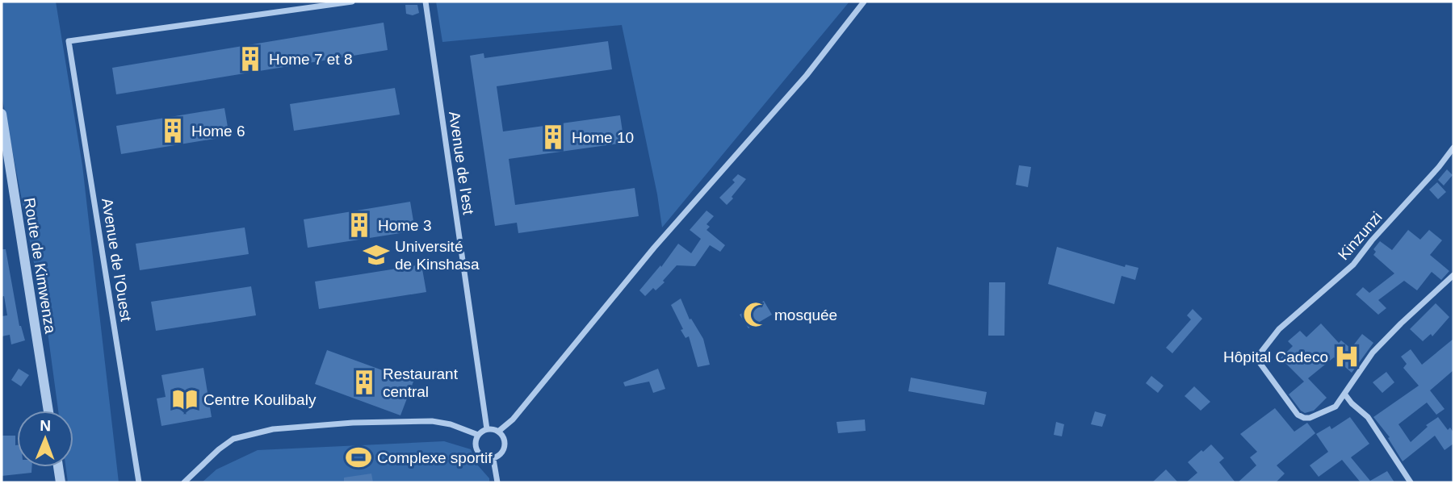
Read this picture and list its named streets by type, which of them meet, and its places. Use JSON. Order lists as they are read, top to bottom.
{
  "streets": {
    "street": [
      "Avenue de l'est",
      "Kinzunzi",
      "Avenue de l'Ouest",
      "Route de Kimwenza"
    ]
  },
  "places": {
    "building": [
      "Home 7 et 8",
      "Home 6",
      "Home 10",
      "Home 3",
      "Restaurant central"
    ],
    "school or university": ["Université de Kinshasa"],
    "mosque": ["mosquée"],
    "hospital": ["Hôpital Cadeco"],
    "library": ["Centre Koulibaly"],
    "sports": ["Complexe sportif"]
  },
  "north": "top"
}
